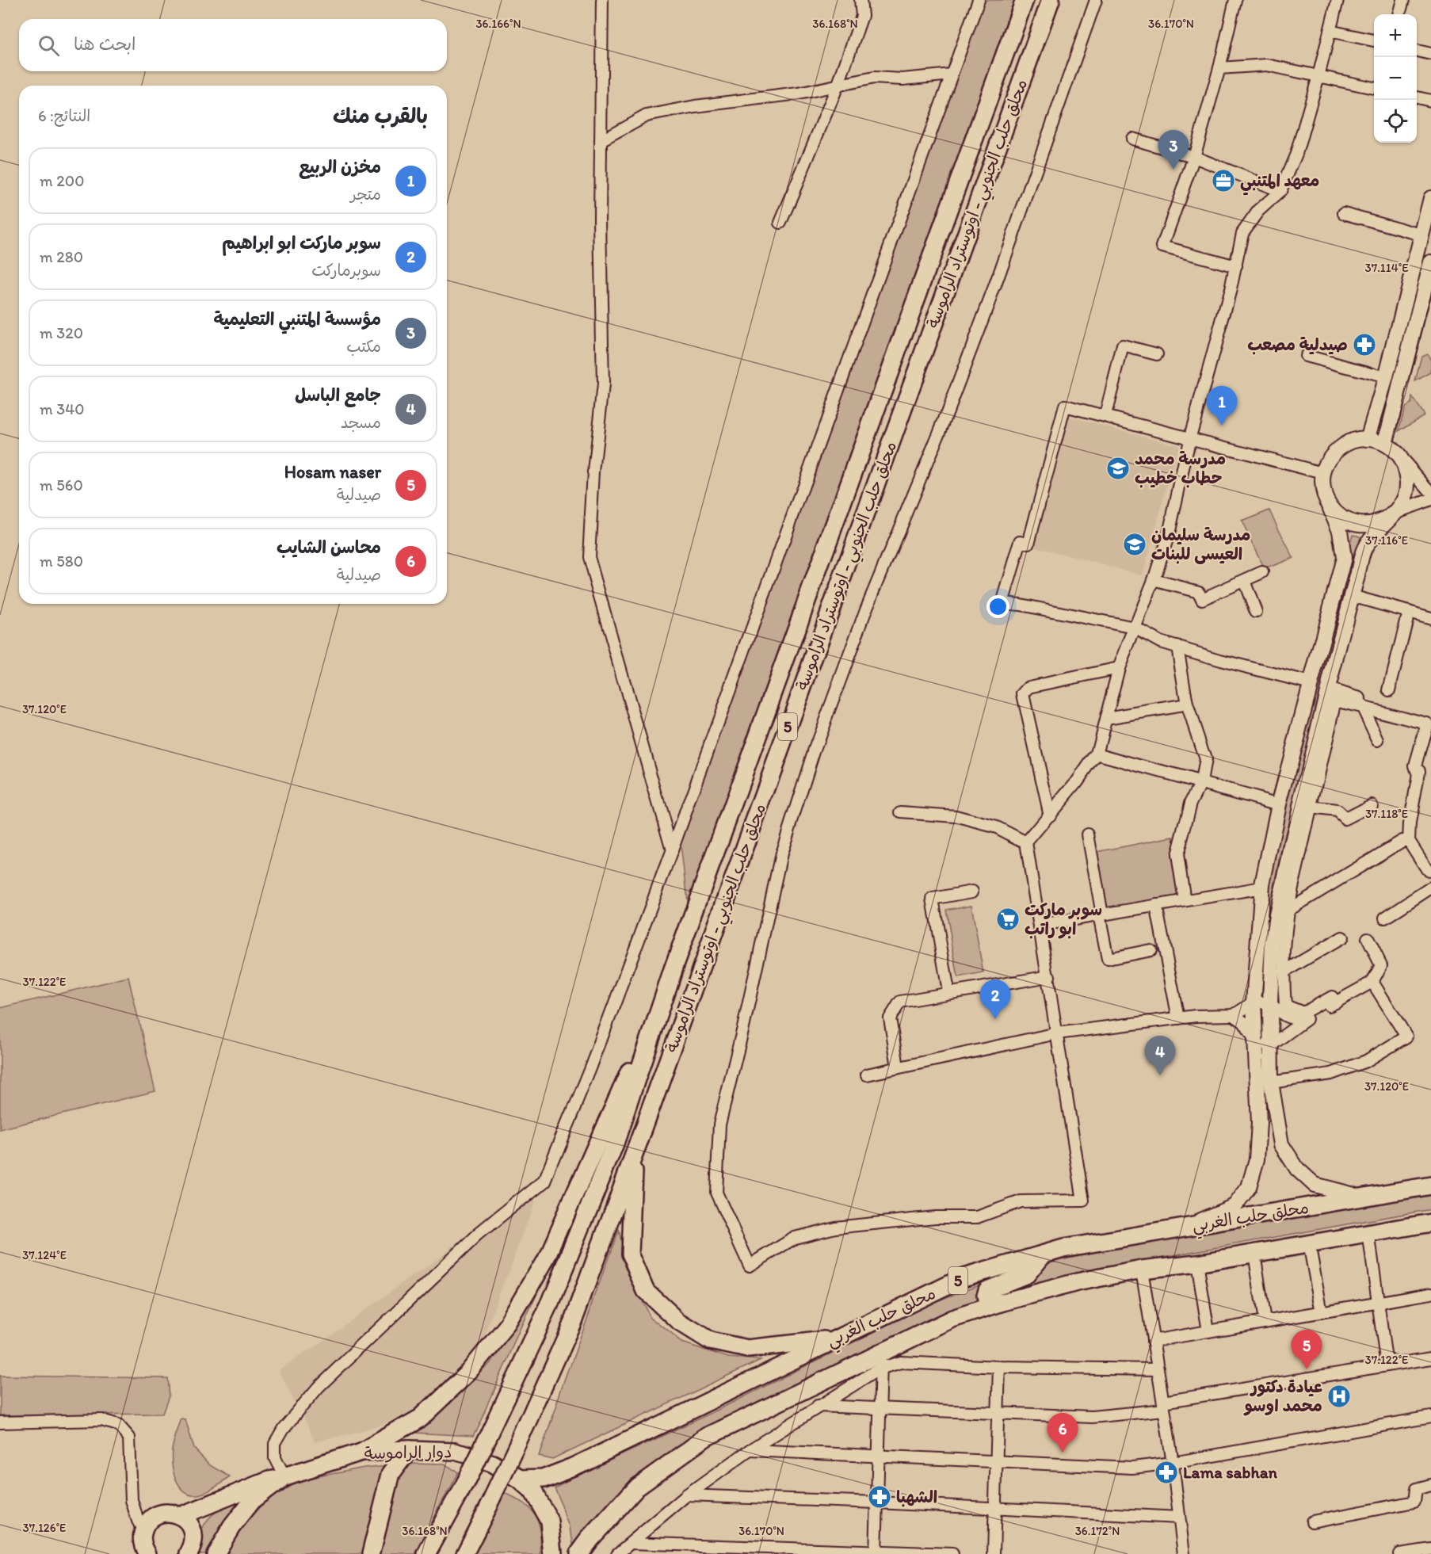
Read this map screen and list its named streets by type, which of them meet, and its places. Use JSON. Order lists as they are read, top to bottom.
{
  "streets": {
    "highway": [
      "محلق حلب الجنوبي - اوتوستراد الراموسة",
      "5",
      "محلق حلب الغربي",
      "دوار الراموسة"
    ]
  },
  "crossings": [
    ["محلق حلب الغربي", "دوار الراموسة"]
  ],
  "places": {
    "office": ["معهد المتنبي"],
    "pharmacy": ["صيدلية مصعب", "Lama sabhan", "الشهبا"],
    "school or university": ["مدرسة محمد حطاب خطيب", "مدرسة سليمان العيسى للبنات"],
    "supermarket": ["سوبر ماركت ابو راتب"],
    "hospital": ["عيادة دكتور محمد اوسو"]
  },
  "page": {
    "map_buttons": ["+", "−"],
    "search": "ابحث هنا",
    "heading": ["بالقرب منك", "النتائج: 6"],
    "pins": [
      "3",
      "1",
      "2",
      "4",
      "5",
      "6"
    ],
    "list": [
      {
        "mark": "1",
        "name": "مخزن الربيع",
        "note": "متجر",
        "value": "200 m"
      },
      {
        "mark": "2",
        "name": "سوبر ماركت ابو ابراهيم",
        "note": "سوبرماركت",
        "value": "280 m"
      },
      {
        "mark": "3",
        "name": "مؤسسة المتنبي التعليمية",
        "note": "مكتب",
        "value": "320 m"
      },
      {
        "mark": "4",
        "name": "جامع الباسل",
        "note": "مسجد",
        "value": "340 m"
      },
      {
        "mark": "5",
        "name": "Hosam naser",
        "note": "صيدلية",
        "value": "560 m"
      },
      {
        "mark": "6",
        "name": "محاسن الشايب",
        "note": "صيدلية",
        "value": "580 m"
      }
    ]
  },
  "coordinates": [
    "36.166°N",
    "36.168°N",
    "36.170°N",
    "37.114°E",
    "37.116°E",
    "37.120°E",
    "37.118°E",
    "37.122°E",
    "37.124°E",
    "37.126°E",
    "36.172°N"
  ]
}
